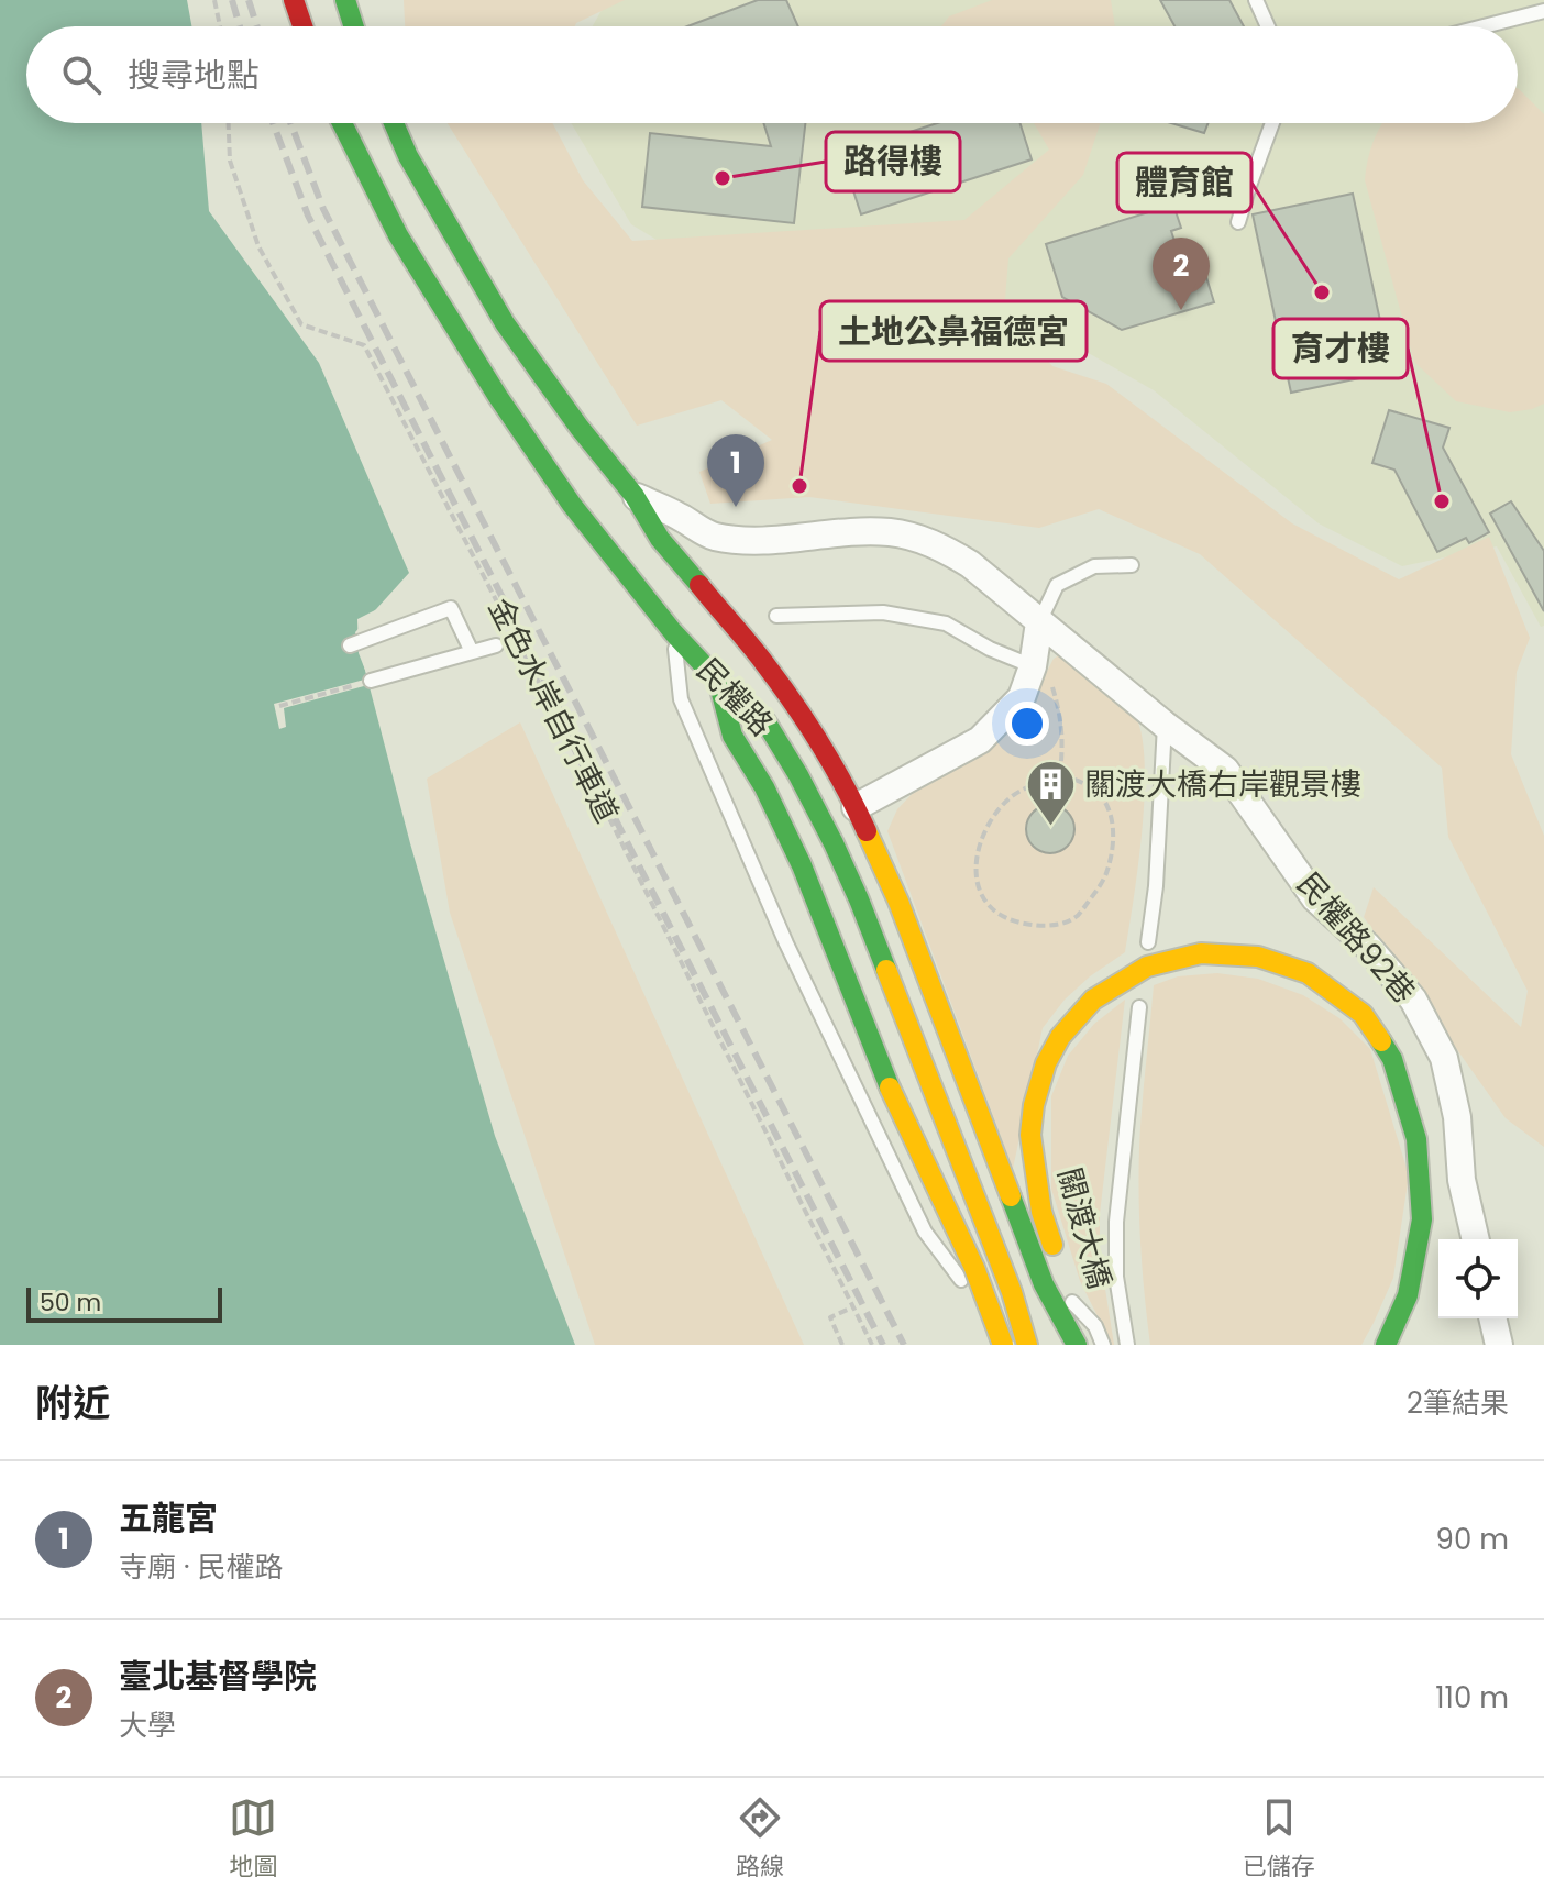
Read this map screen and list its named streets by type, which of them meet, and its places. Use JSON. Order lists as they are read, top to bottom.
{
  "streets": {
    "main road": ["民權路", "關渡大橋"],
    "street": ["民權路92巷"],
    "path": ["金色水岸自行車道"]
  },
  "crossings": [
    ["民權路", "民權路92巷"],
    ["民權路", "關渡大橋"]
  ],
  "places": {
    "other": [
      "路得樓",
      "體育館",
      "土地公鼻福德宮",
      "育才樓"
    ],
    "building": ["關渡大橋右岸觀景樓"]
  },
  "scale_bar": "50 m",
  "page": {
    "search": "搜尋地點",
    "pins": ["2", "1"],
    "scale": "50 m",
    "heading": ["附近", "2筆結果"],
    "list": [
      {
        "mark": "1",
        "name": "五龍宮",
        "note": "寺廟 · 民權路",
        "value": "90 m"
      },
      {
        "mark": "2",
        "name": "臺北基督學院",
        "note": "大學",
        "value": "110 m"
      }
    ],
    "nav": ["地圖", "路線", "已儲存"]
  }
}
